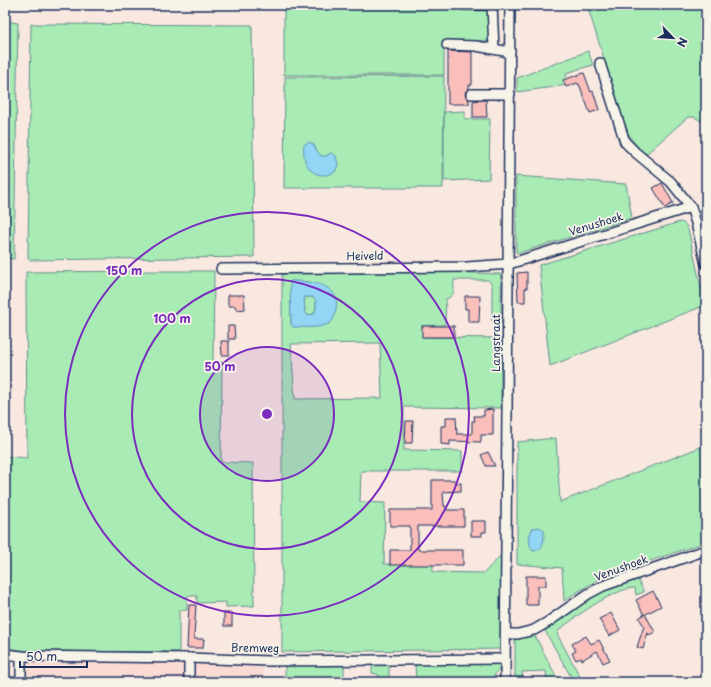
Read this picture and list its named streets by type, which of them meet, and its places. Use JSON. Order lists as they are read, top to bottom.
{
  "streets": {
    "street": [
      "Venushoek",
      "Heiveld",
      "Langstraat",
      "Bremweg"
    ]
  },
  "crossings": [
    ["Venushoek", "Heiveld"],
    ["Venushoek", "Langstraat"],
    ["Heiveld", "Langstraat"],
    ["Langstraat", "Bremweg"]
  ],
  "scale_bar": "50 m",
  "north": "bottom right",
  "rings": ["150 m", "100 m", "50 m"]
}
